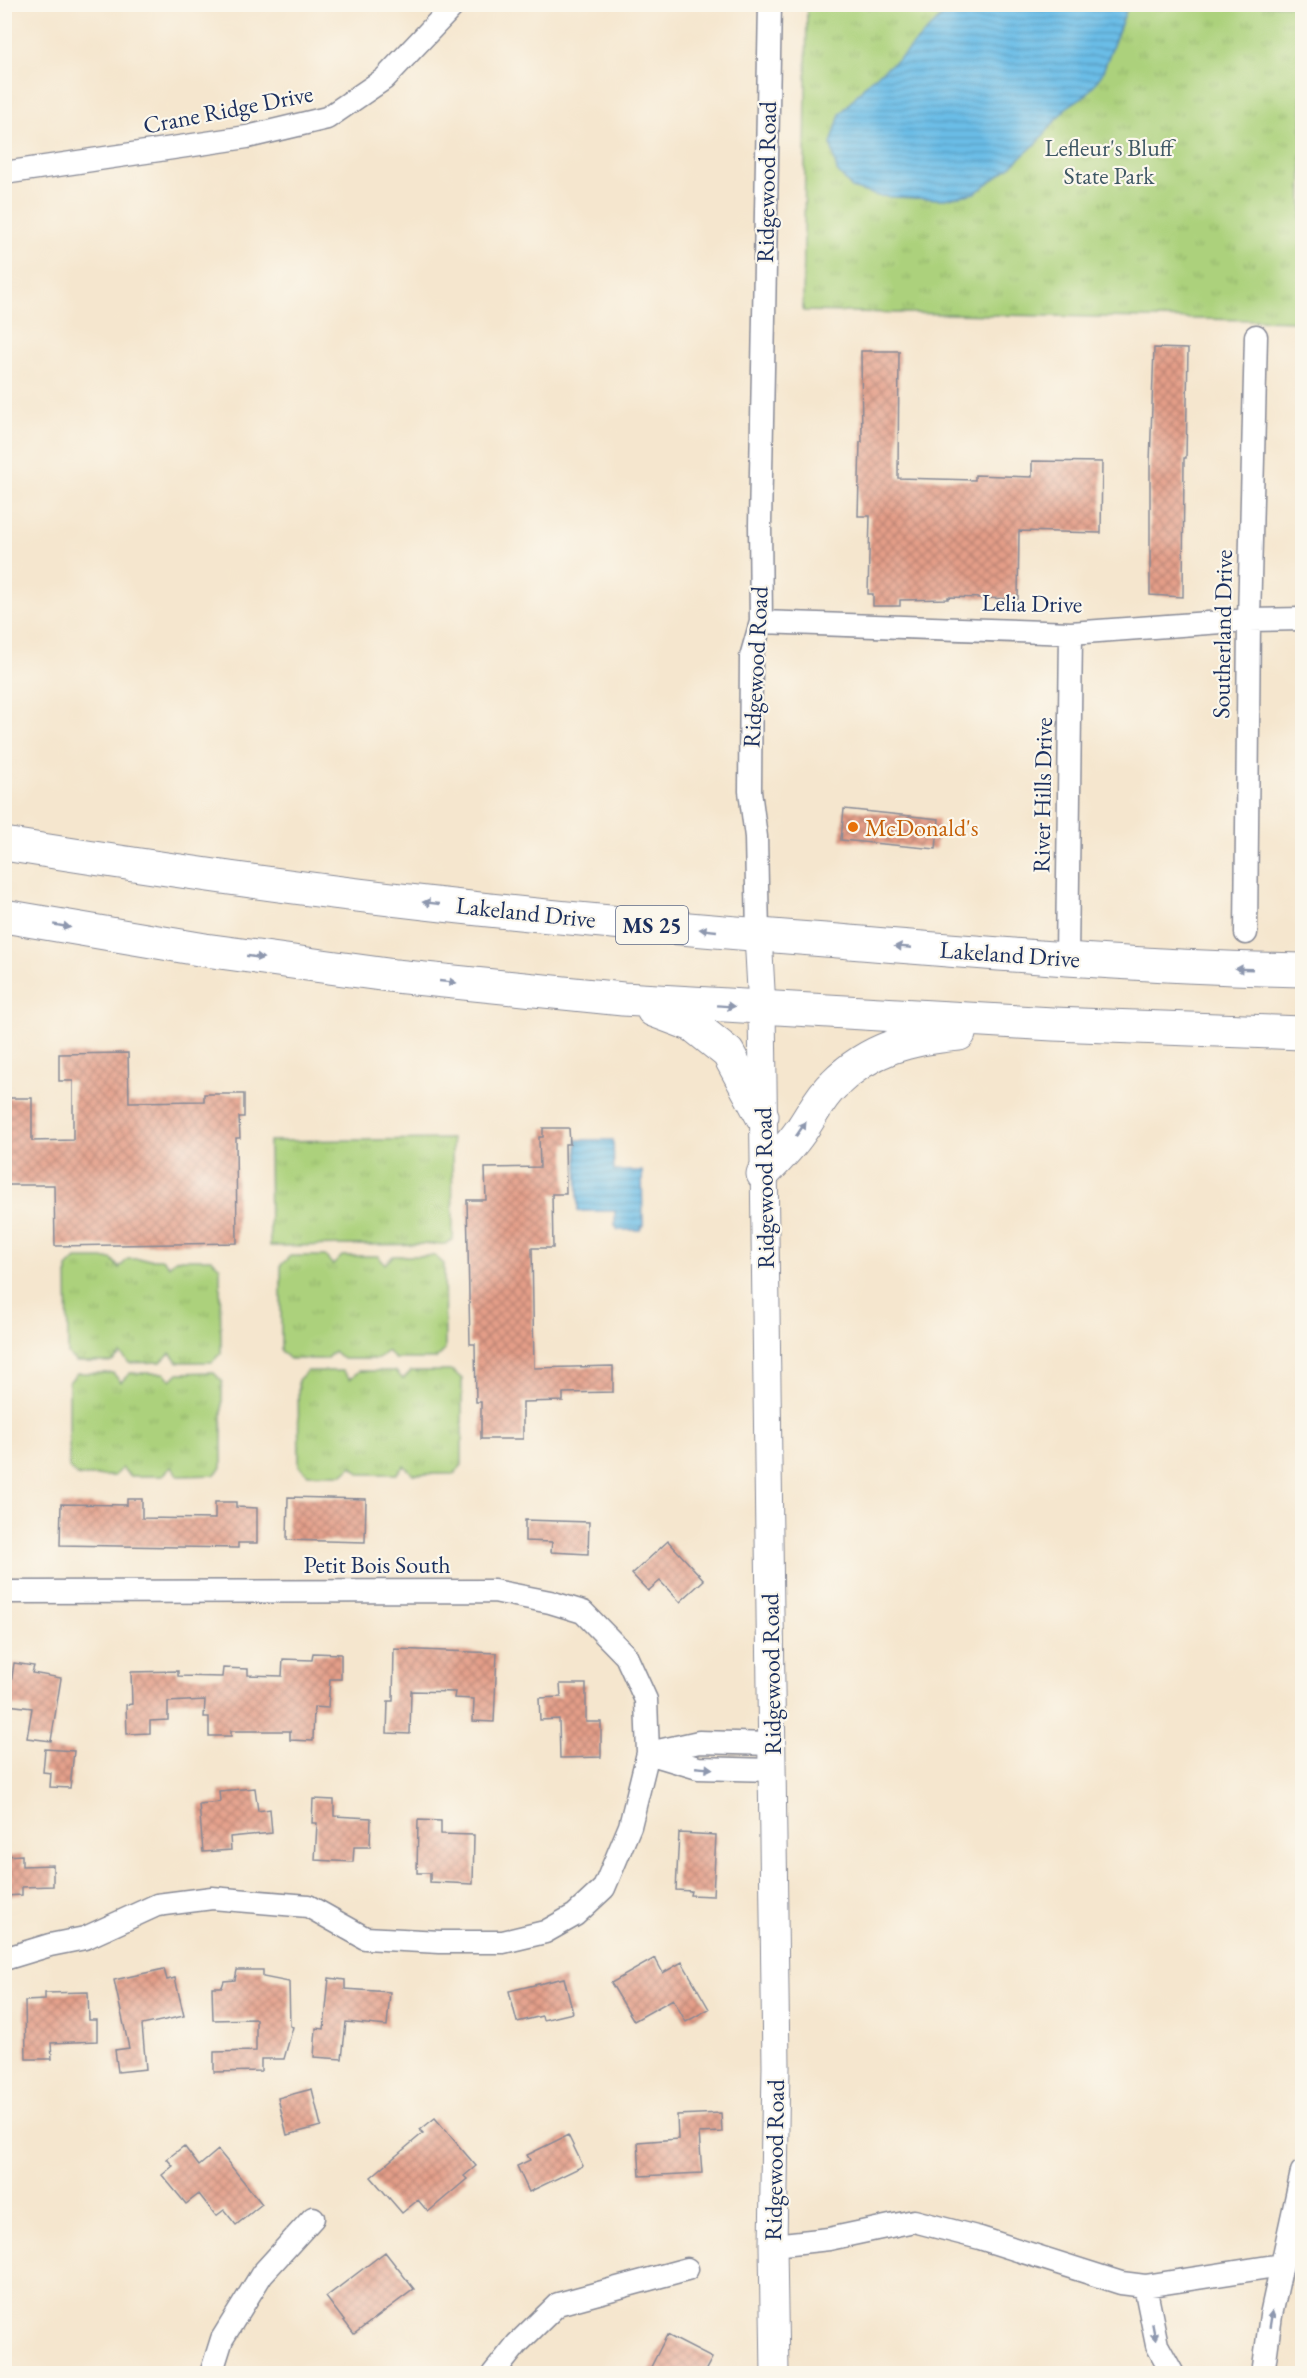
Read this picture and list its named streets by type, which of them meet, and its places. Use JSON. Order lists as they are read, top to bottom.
{
  "streets": {
    "highway": ["Lakeland Drive", "MS 25"],
    "street": [
      "Crane Ridge Drive",
      "Ridgewood Road",
      "Lelia Drive",
      "Southerland Drive",
      "River Hills Drive",
      "Petit Bois South"
    ]
  },
  "crossings": [
    ["Ridgewood Road", "Lelia Drive"],
    ["Ridgewood Road", "Lakeland Drive"],
    ["Lelia Drive", "Southerland Drive"],
    ["Lelia Drive", "River Hills Drive"],
    ["River Hills Drive", "Lakeland Drive"]
  ],
  "parks": ["Lefleur's Bluff State Park"],
  "places": ["McDonald's"]
}
